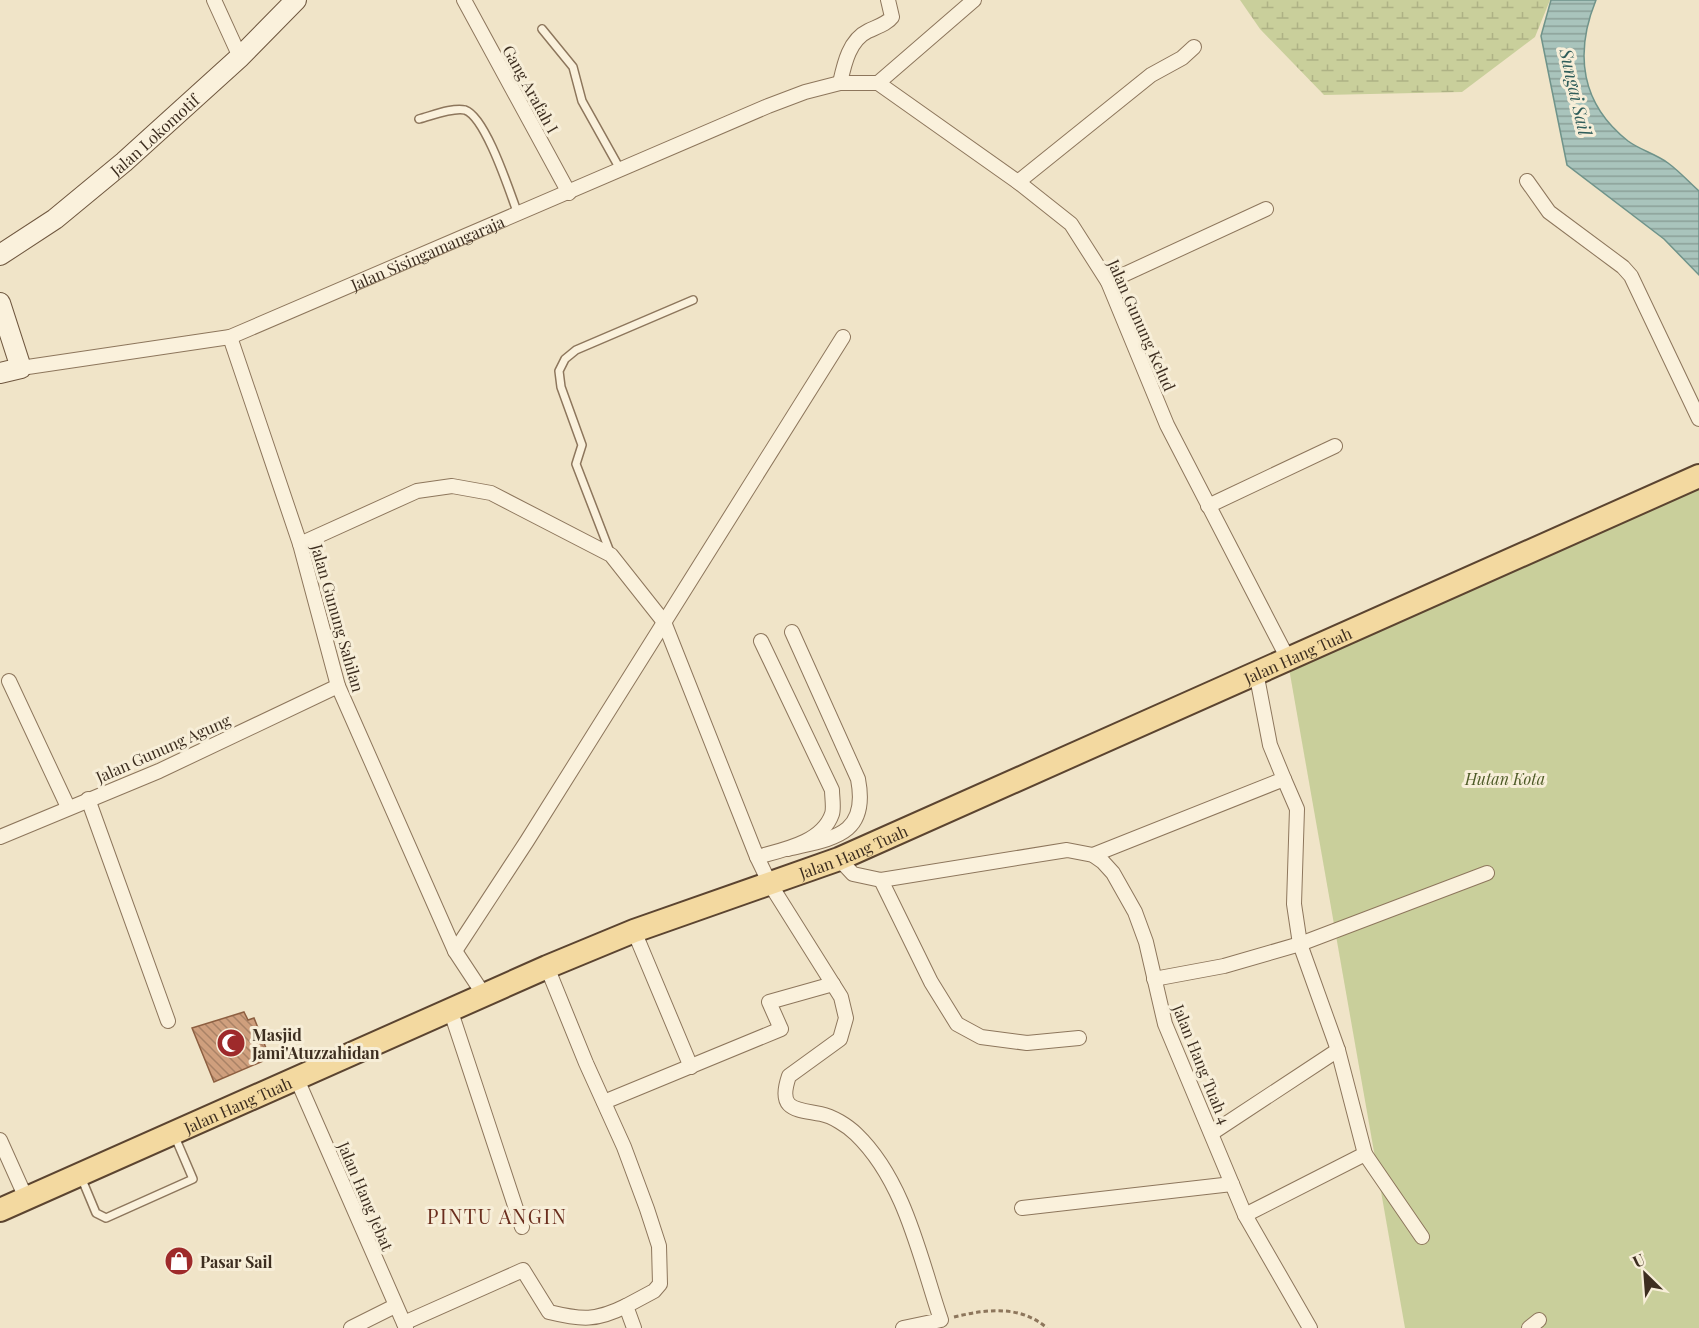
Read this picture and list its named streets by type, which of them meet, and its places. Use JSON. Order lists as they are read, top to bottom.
{
  "streets": {
    "main road": ["Jalan Hang Tuah"],
    "street": [
      "Gang Arafah I",
      "Jalan Lokomotif",
      "Jalan Sisingamangaraja",
      "Jalan Gunung Kelud",
      "Jalan Gunung Sahilan",
      "Jalan Gunung Agung",
      "Jalan Hang Tuah 4",
      "Jalan Hang Jebat"
    ]
  },
  "crossings": [
    ["Gang Arafah I", "Jalan Sisingamangaraja"],
    ["Jalan Sisingamangaraja", "Jalan Gunung Sahilan"],
    ["Jalan Gunung Kelud", "Jalan Hang Tuah"],
    ["Jalan Gunung Sahilan", "Jalan Hang Tuah"],
    ["Jalan Gunung Sahilan", "Jalan Gunung Agung"],
    ["Jalan Hang Tuah", "Jalan Hang Jebat"]
  ],
  "districts": ["PINTU ANGIN"],
  "water": ["Sungai Sail"],
  "parks": ["Hutan Kota"],
  "places": {
    "mosque": ["Masjid Jami'Atuzzahidan"],
    "shop": ["Pasar Sail"]
  },
  "north": "top left"
}
